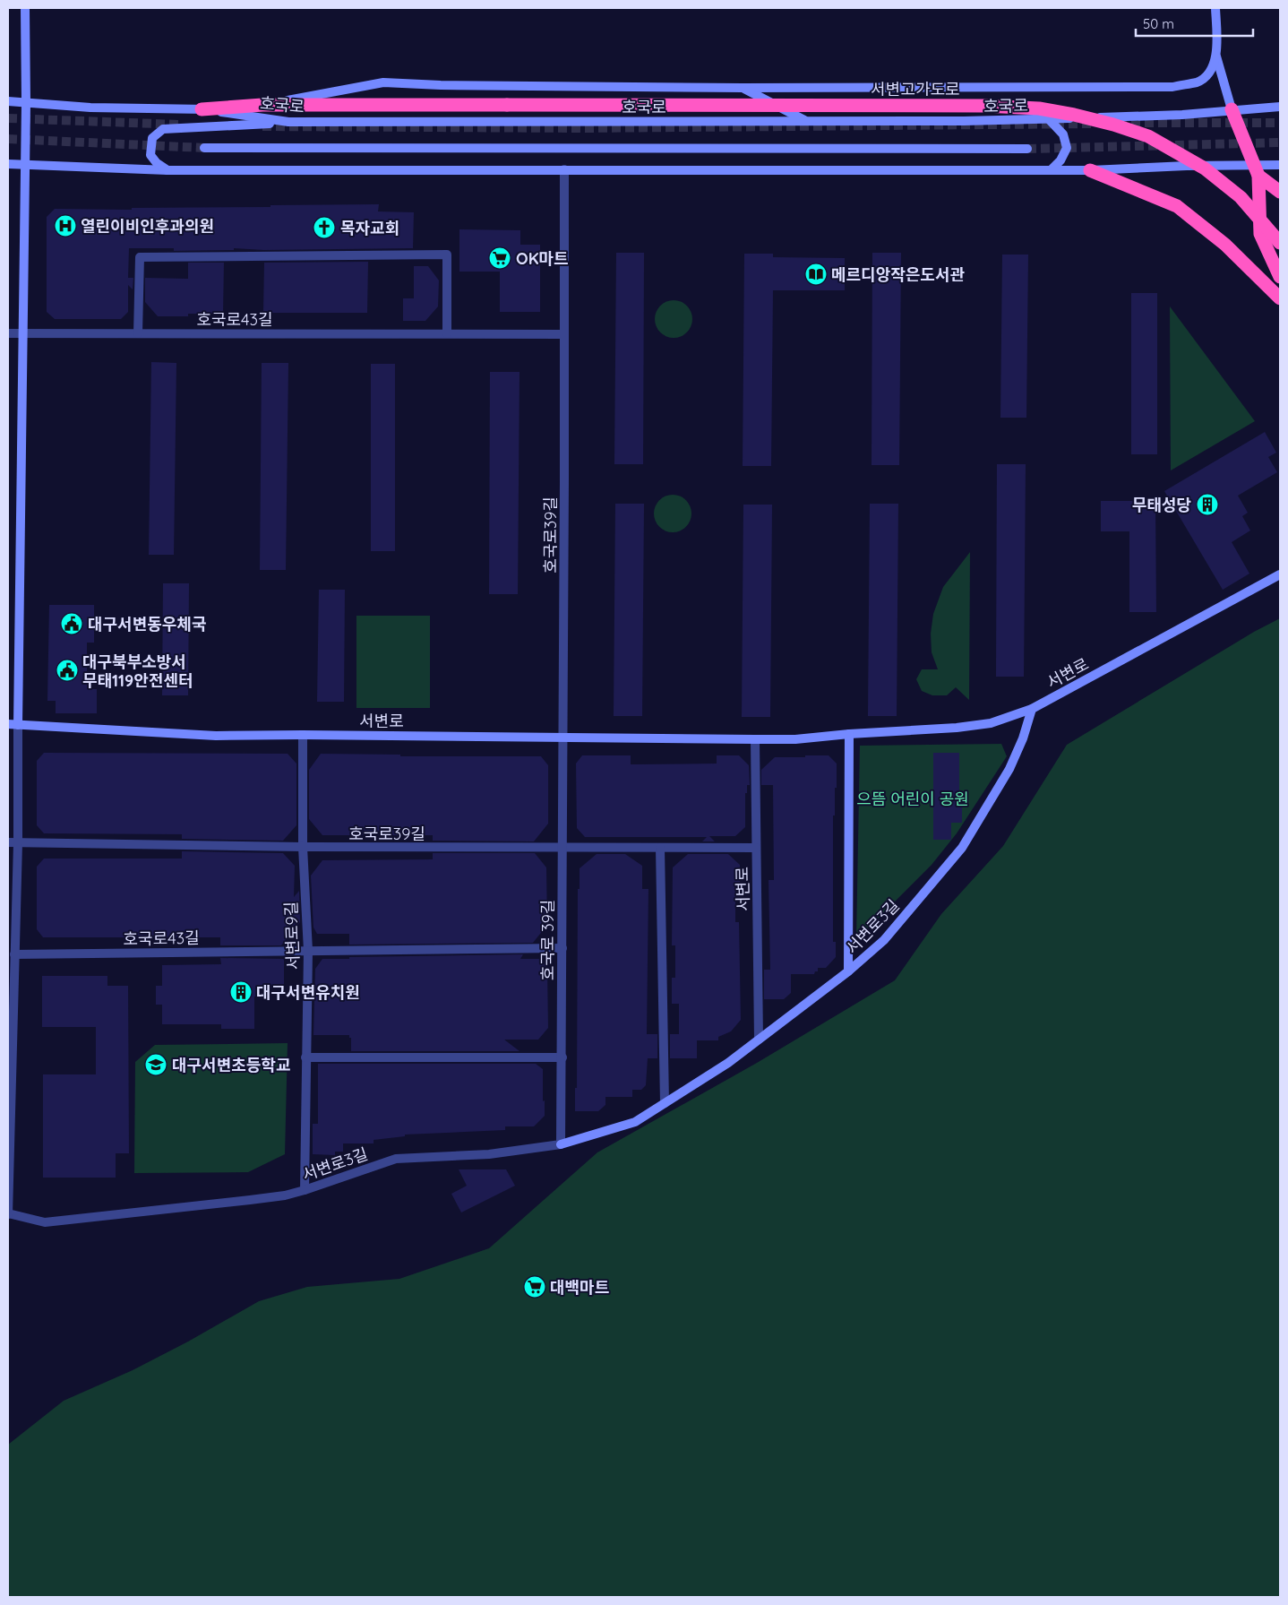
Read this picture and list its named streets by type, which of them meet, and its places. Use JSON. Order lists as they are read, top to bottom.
{
  "streets": {
    "highway": ["서변고가도로"],
    "main road": ["호국로", "서변로", "서변로3길"],
    "street": [
      "호국로43길",
      "호국로39길",
      "서변로9길",
      "호국로 39길"
    ]
  },
  "crossings": [
    ["서변고가도로", "호국로"],
    ["호국로43길", "서변로9길"],
    ["호국로39길", "서변로"],
    ["호국로39길", "서변로9길"],
    ["호국로39길", "호국로 39길"],
    ["서변로", "서변로3길"],
    ["서변로", "서변로9길"],
    ["서변로", "호국로 39길"],
    ["서변로3길", "서변로9길"],
    ["서변로3길", "호국로 39길"]
  ],
  "parks": ["으뜸 어린이 공원"],
  "places": {
    "hospital": ["열린이비인후과의원"],
    "church": ["목자교회"],
    "supermarket": ["OK마트", "대백마트"],
    "library": ["메르디앙작은도서관"],
    "building": ["무태성당", "대구서변유치원"],
    "public building": ["대구서변동우체국", "대구북부소방서 무태119안전센터"],
    "school or university": ["대구서변초등학교"]
  },
  "scale_bar": "50 m"
}
